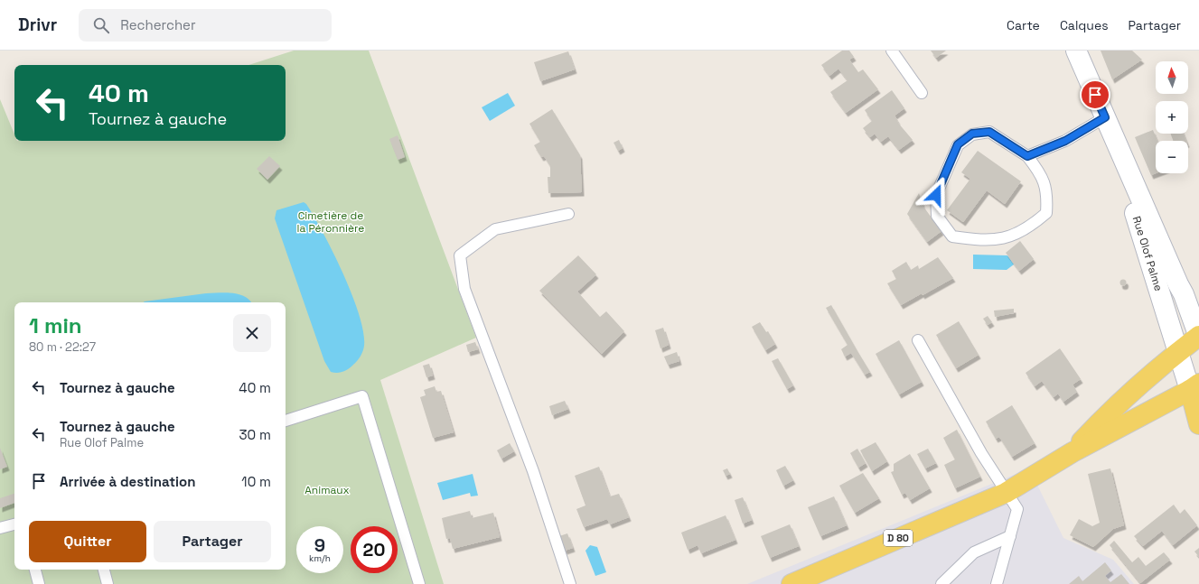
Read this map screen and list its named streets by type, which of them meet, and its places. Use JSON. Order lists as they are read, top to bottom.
{
  "streets": {
    "main road": ["Rue Olof Palme", "D 80"]
  },
  "crossings": [
    ["Rue Olof Palme", "D 80"]
  ],
  "parks": ["Cimetière de la Péronnière", "Animaux"],
  "north": "top",
  "page": {
    "header": "Drivr",
    "search": "Rechercher",
    "nav": ["Carte", "Calques", "Partager"],
    "map_buttons": ["+", "−"],
    "turn": ["40 m", "Tournez à gauche"],
    "heading": ["1 min", "80 m · 22:27"],
    "list": [
      {
        "name": "Tournez à gauche",
        "value": "40 m"
      },
      {
        "name": "Tournez à gauche",
        "note": "Rue Olof Palme",
        "value": "30 m"
      },
      {
        "name": "Arrivée à destination",
        "value": "10 m"
      }
    ],
    "buttons": ["Quitter", "Partager"],
    "speed": "9 km/h",
    "limit": "20"
  }
}
